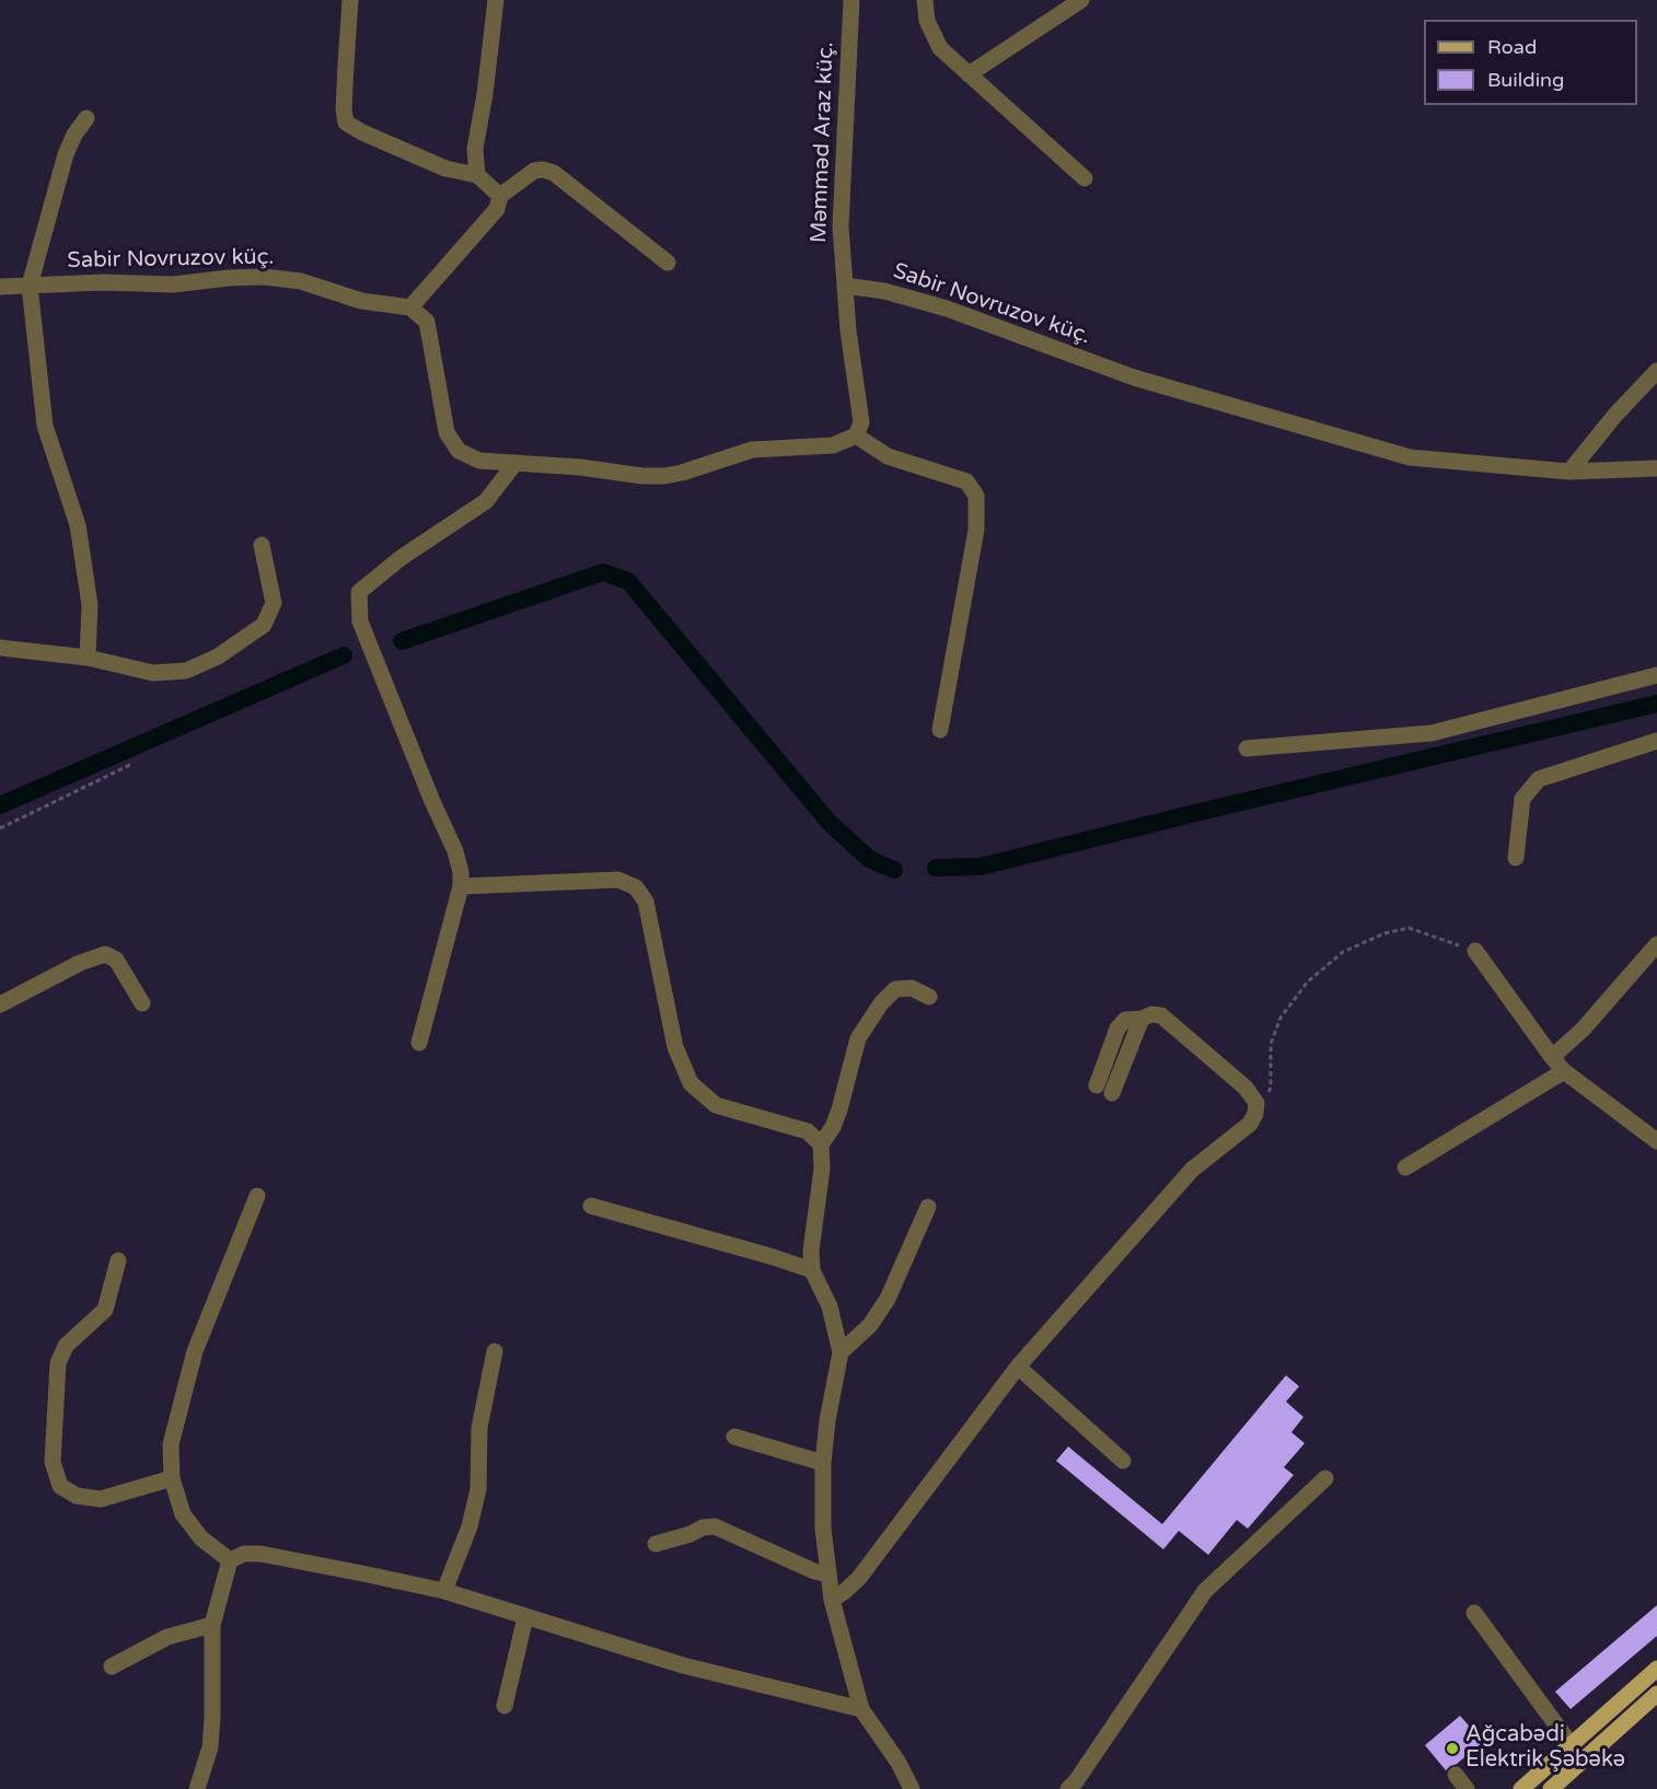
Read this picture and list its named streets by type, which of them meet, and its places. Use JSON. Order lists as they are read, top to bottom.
{
  "streets": {
    "street": ["Məmməd Araz küç.", "Sabir Novruzov küç."]
  },
  "crossings": [
    ["Məmməd Araz küç.", "Sabir Novruzov küç."]
  ],
  "places": ["Ağcabədi Elektrik Şəbəkə"],
  "legend": ["Road", "Building"]
}
